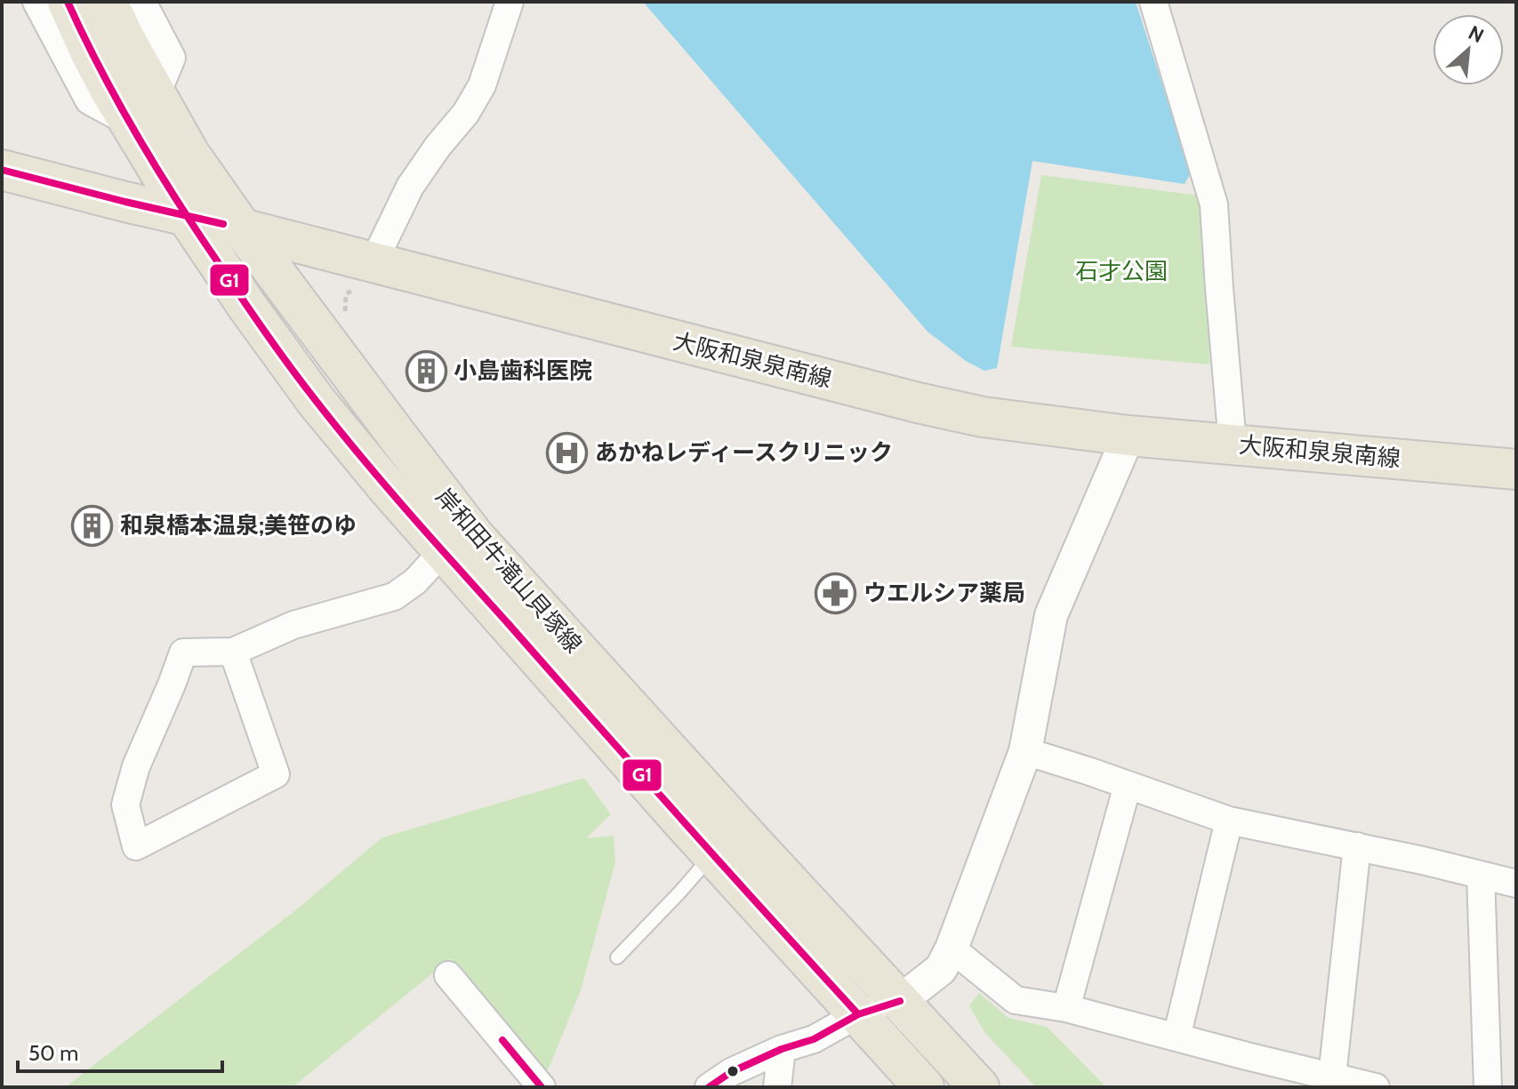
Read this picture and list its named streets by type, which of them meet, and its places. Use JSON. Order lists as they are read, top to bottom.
{
  "streets": {
    "main road": ["大阪和泉泉南線", "岸和田牛滝山貝塚線"]
  },
  "crossings": [
    ["大阪和泉泉南線", "岸和田牛滝山貝塚線"]
  ],
  "parks": ["石才公園"],
  "places": {
    "building": ["小島歯科医院", "和泉橋本温泉;美笹のゆ"],
    "hospital": ["あかねレディースクリニック"],
    "pharmacy": ["ウエルシア薬局"]
  },
  "lines": ["transit line G1"],
  "scale_bar": "50 m",
  "north": "top right"
}
